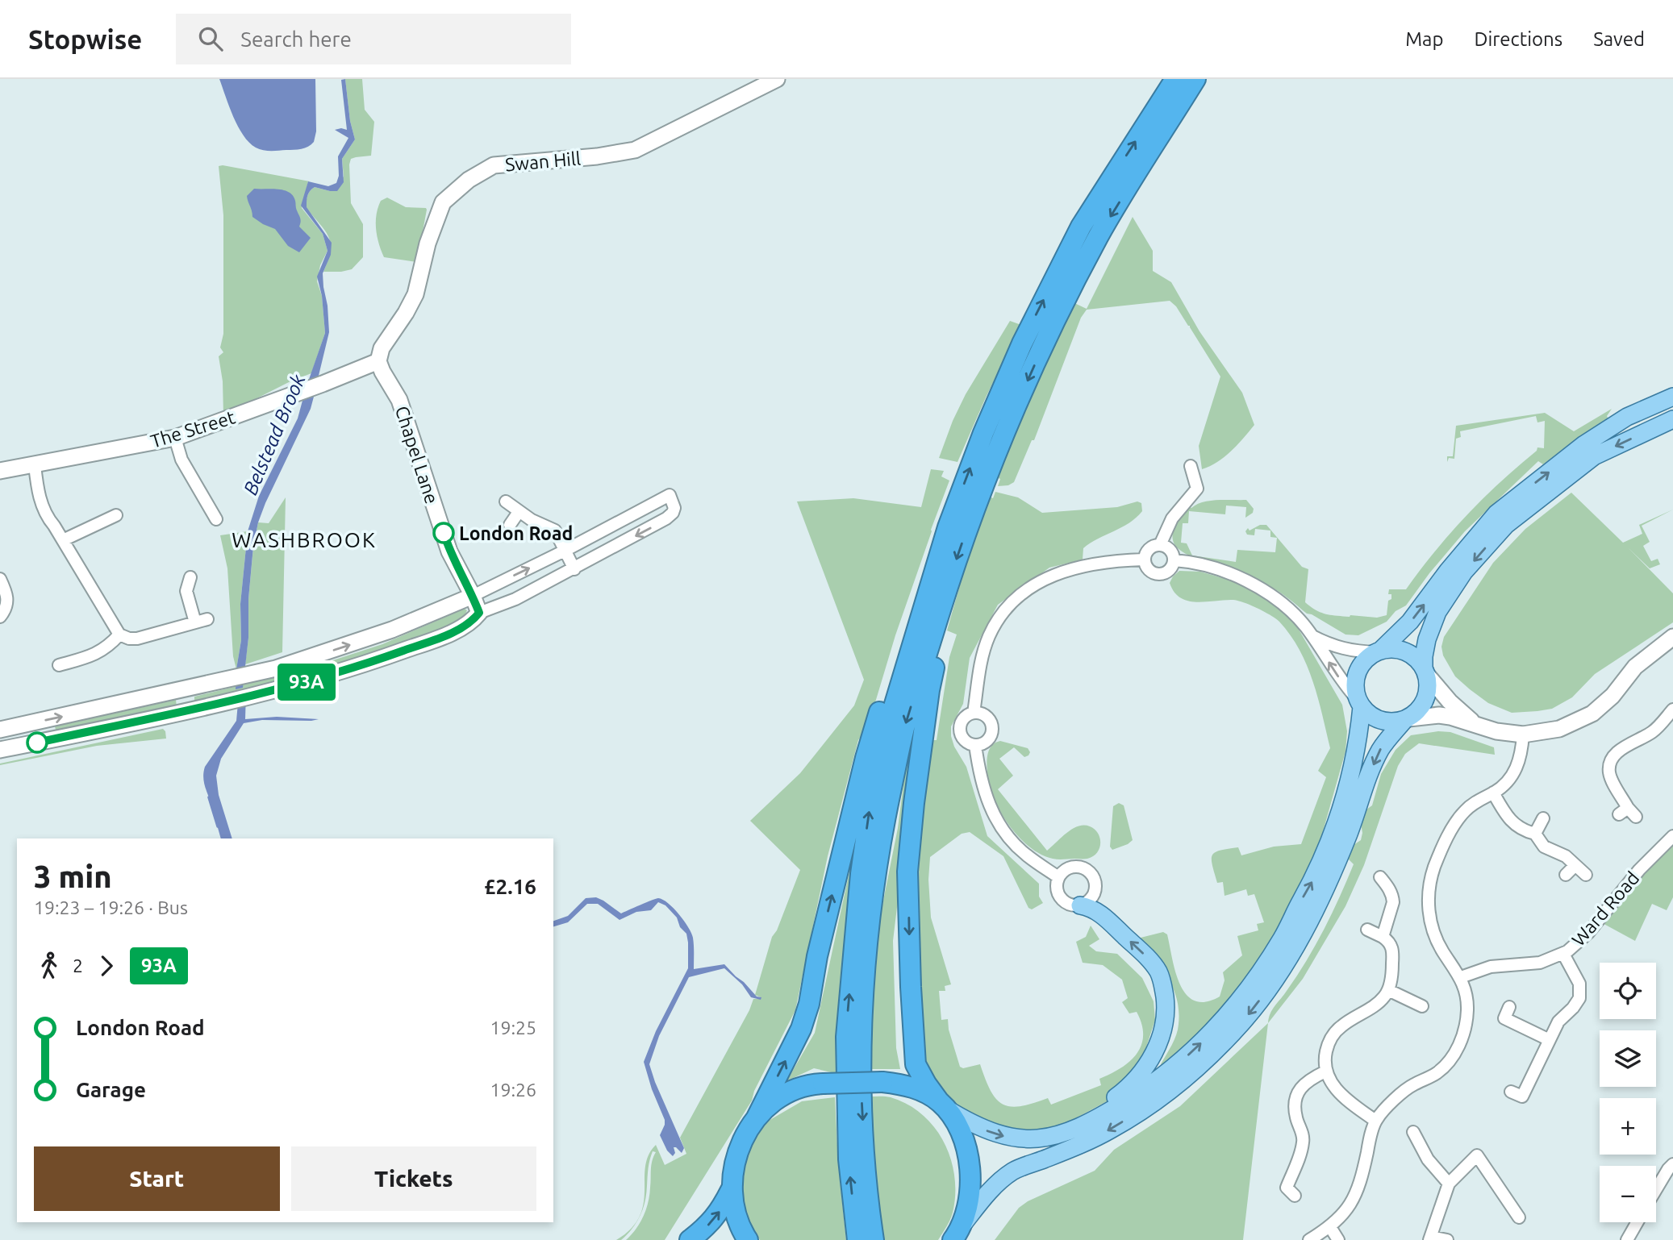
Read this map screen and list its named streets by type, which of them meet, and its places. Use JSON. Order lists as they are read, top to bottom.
{
  "streets": {
    "street": [
      "Swan Hill",
      "The Street",
      "Chapel Lane",
      "Ward Road"
    ]
  },
  "crossings": [
    ["Swan Hill", "The Street"],
    ["Swan Hill", "Chapel Lane"],
    ["The Street", "Chapel Lane"]
  ],
  "districts": ["WASHBROOK"],
  "water": ["Belstead Brook"],
  "places": ["London Road"],
  "lines": ["bus line 93A"],
  "page": {
    "header": "Stopwise",
    "search": "Search here",
    "nav": ["Map", "Directions", "Saved"],
    "on_map": "93A",
    "heading": ["3 min", "19:23 – 19:26 · Bus", "£2.16"],
    "legs": ["2", "93A"],
    "map_buttons": ["+", "−"],
    "list": [
      {
        "name": "London Road",
        "value": "19:25"
      },
      {
        "name": "Garage",
        "value": "19:26"
      }
    ],
    "buttons": ["Start", "Tickets"]
  }
}
